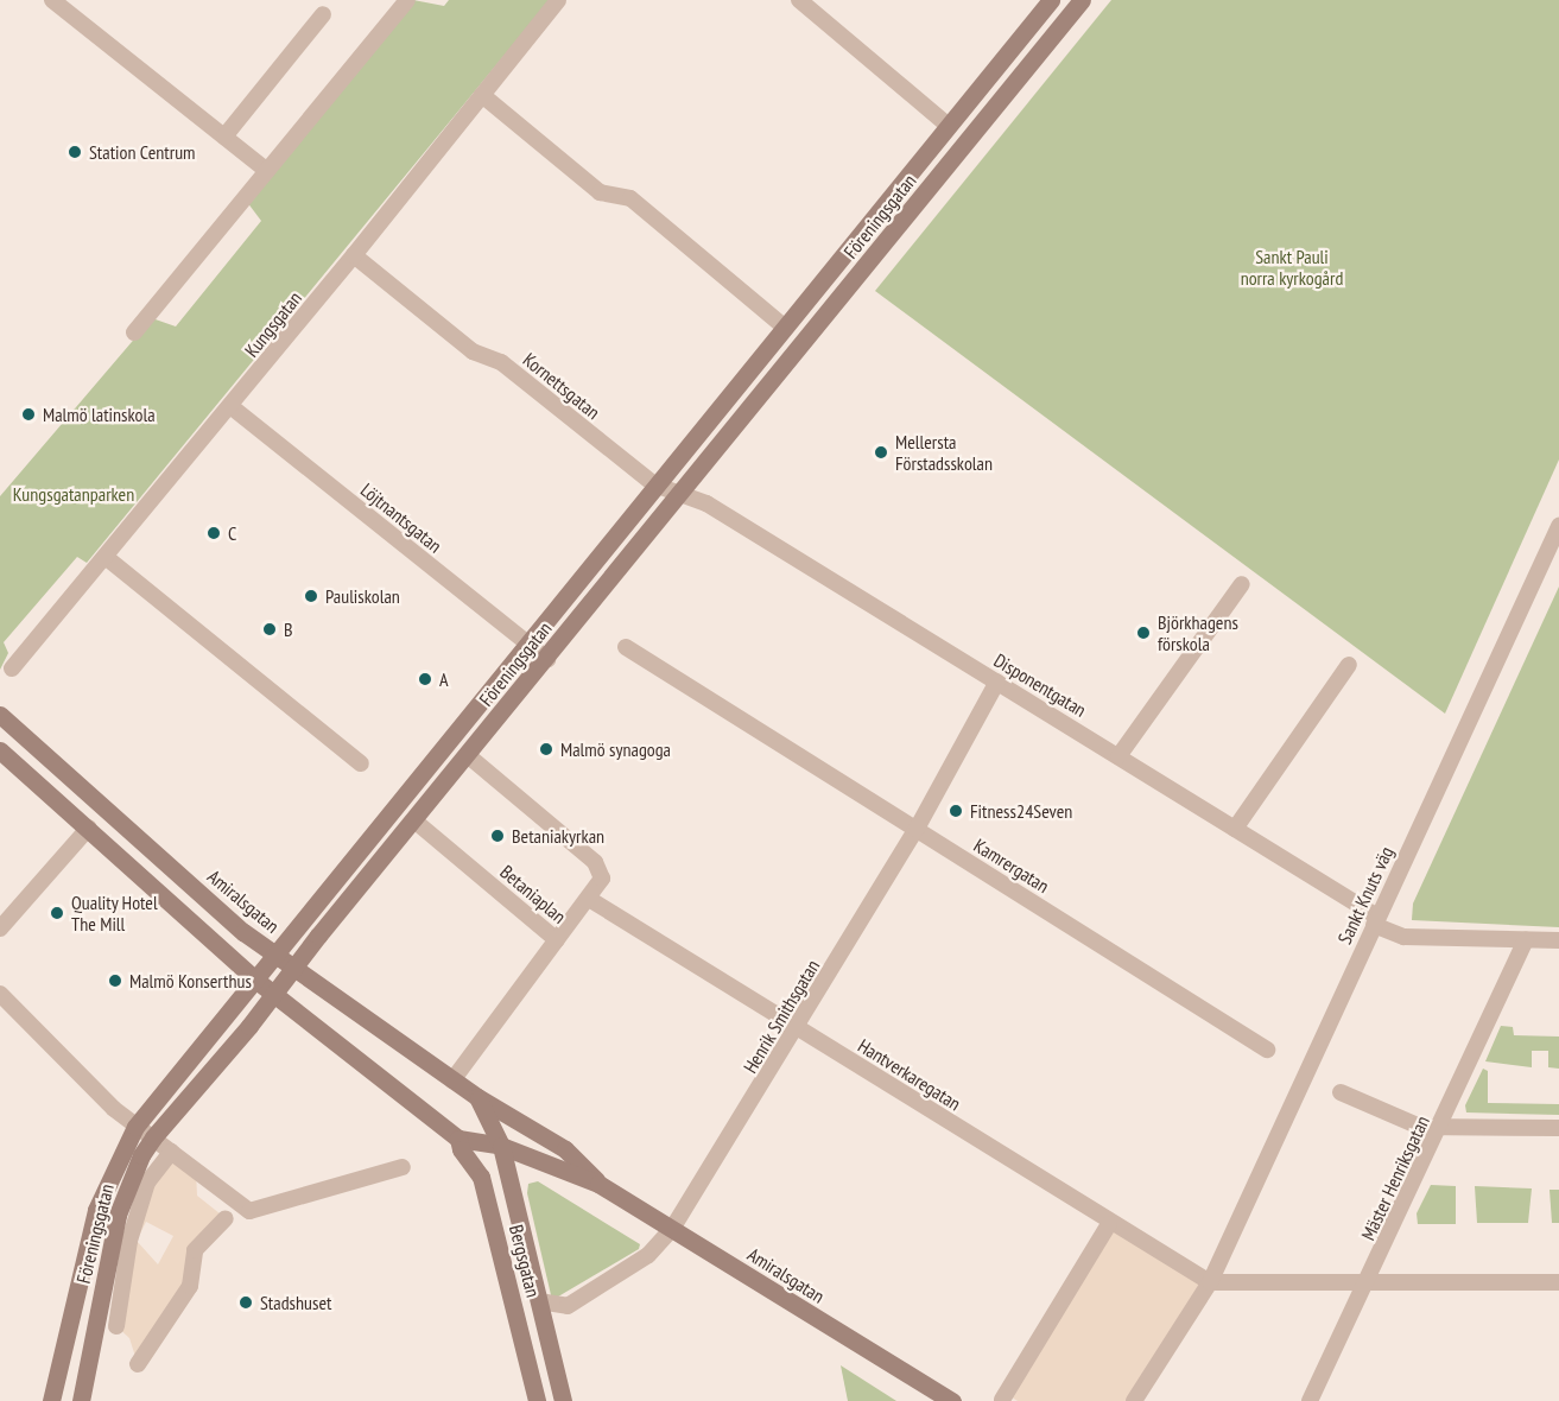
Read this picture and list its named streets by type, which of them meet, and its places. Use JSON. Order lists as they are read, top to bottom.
{
  "streets": {
    "street": [
      "Föreningsgatan",
      "Kungsgatan",
      "Kornettsgatan",
      "Löjtnantsgatan",
      "Disponentgatan",
      "Kamrergatan",
      "Betaniaplan",
      "Sankt Knuts väg",
      "Amiralsgatan",
      "Henrik Smithsgatan",
      "Hantverkaregatan",
      "Mäster Henriksgatan",
      "Bergsgatan"
    ]
  },
  "crossings": [
    ["Föreningsgatan", "Kornettsgatan"],
    ["Föreningsgatan", "Löjtnantsgatan"],
    ["Föreningsgatan", "Disponentgatan"],
    ["Föreningsgatan", "Betaniaplan"],
    ["Föreningsgatan", "Amiralsgatan"],
    ["Kungsgatan", "Kornettsgatan"],
    ["Kungsgatan", "Löjtnantsgatan"],
    ["Kornettsgatan", "Disponentgatan"],
    ["Disponentgatan", "Sankt Knuts väg"],
    ["Disponentgatan", "Henrik Smithsgatan"],
    ["Disponentgatan", "Mäster Henriksgatan"],
    ["Kamrergatan", "Henrik Smithsgatan"],
    ["Betaniaplan", "Hantverkaregatan"],
    ["Sankt Knuts väg", "Hantverkaregatan"],
    ["Amiralsgatan", "Henrik Smithsgatan"],
    ["Amiralsgatan", "Bergsgatan"],
    ["Henrik Smithsgatan", "Hantverkaregatan"],
    ["Henrik Smithsgatan", "Bergsgatan"]
  ],
  "parks": ["Sankt Pauli norra kyrkogård", "Kungsgatanparken"],
  "places": [
    "Station Centrum",
    "Malmö latinskola",
    "Mellersta Förstadsskolan",
    "C",
    "Pauliskolan",
    "B",
    "Björkhagens förskola",
    "A",
    "Malmö synagoga",
    "Fitness24Seven",
    "Betaniakyrkan",
    "Quality Hotel The Mill",
    "Malmö Konserthus",
    "Stadshuset"
  ]
}
